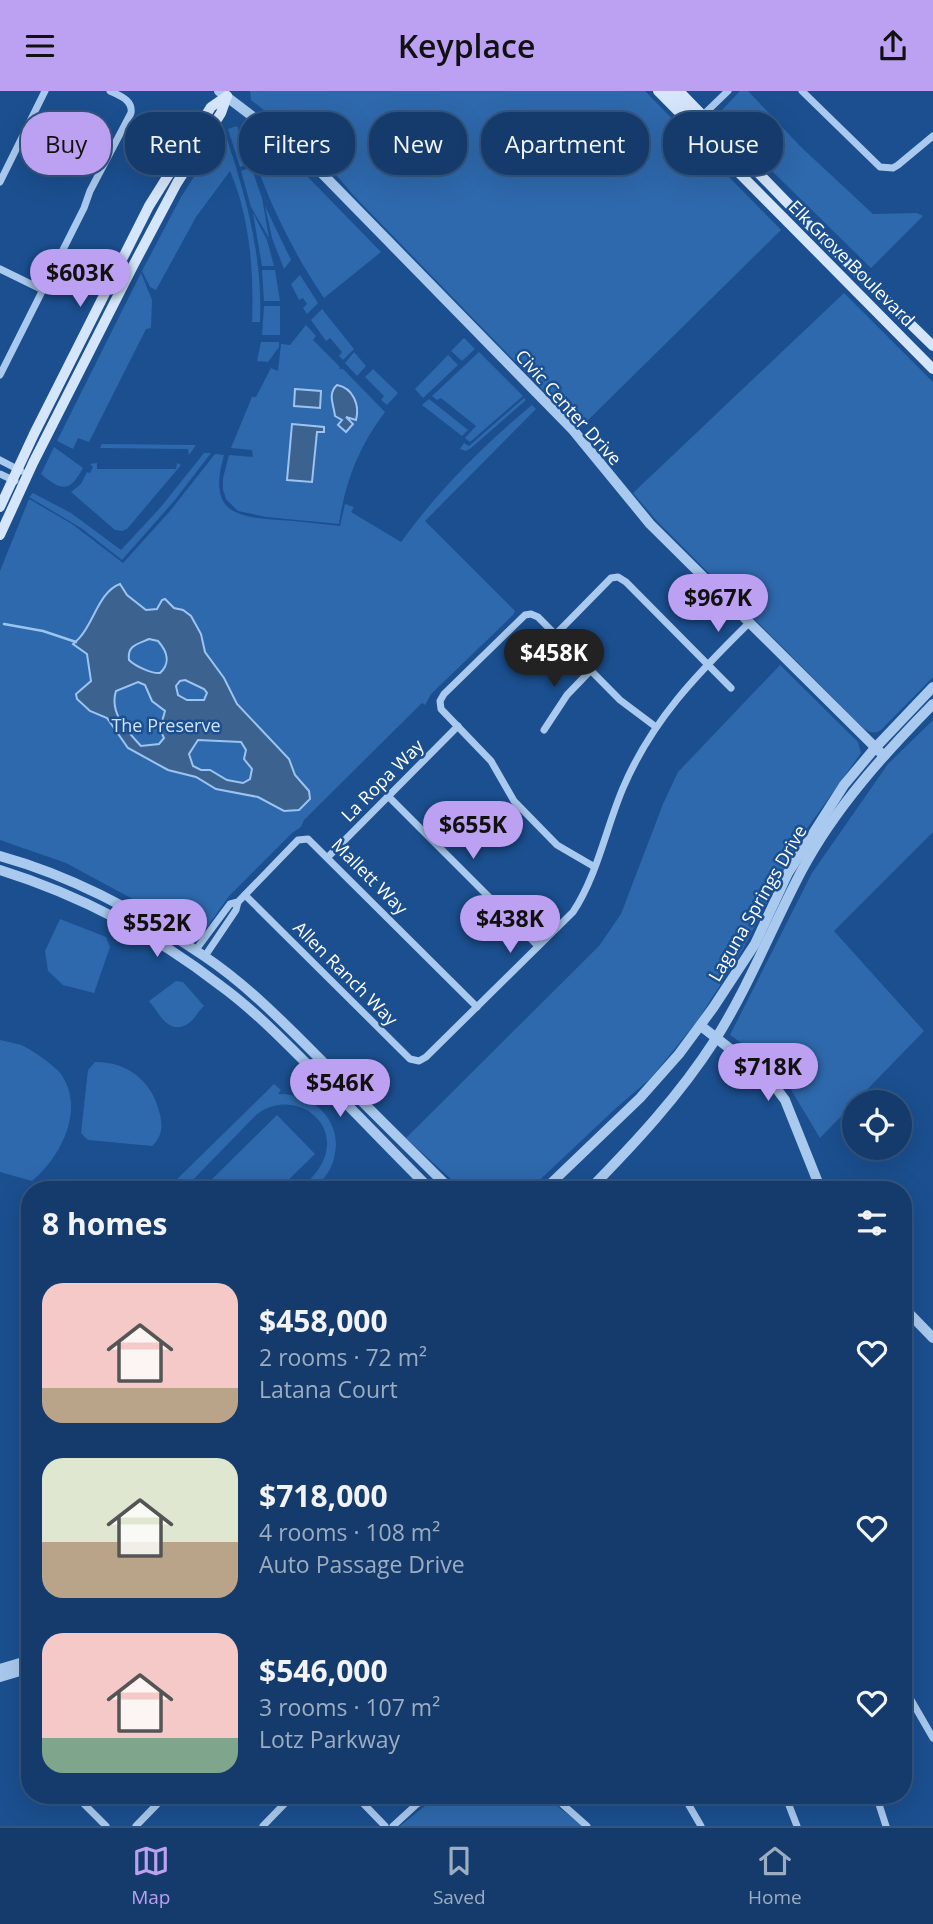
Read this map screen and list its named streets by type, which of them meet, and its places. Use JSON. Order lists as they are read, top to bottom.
{
  "streets": {
    "main road": ["Elk Grove Boulevard"],
    "street": [
      "Civic Center Drive",
      "La Ropa Way",
      "Mallett Way",
      "Laguna Springs Drive",
      "Allen Ranch Way"
    ]
  },
  "crossings": [
    ["Civic Center Drive", "Laguna Springs Drive"],
    ["Civic Center Drive", "Allen Ranch Way"],
    ["La Ropa Way", "Mallett Way"],
    ["Mallett Way", "Allen Ranch Way"]
  ],
  "parks": ["The Preserve"],
  "page": {
    "header": "Keyplace",
    "chip": [
      "Buy",
      "Rent",
      "Filters",
      "New",
      "Apartment",
      "House"
    ],
    "price": [
      "$603K",
      "$967K",
      "$458K",
      "$655K",
      "$438K",
      "$552K",
      "$718K",
      "$546K"
    ],
    "heading": "8 homes",
    "list": [
      {
        "name": "$458,000",
        "note": "2 rooms · 72 m² · Latana Court"
      },
      {
        "name": "$718,000",
        "note": "4 rooms · 108 m² · Auto Passage Drive"
      },
      {
        "name": "$546,000",
        "note": "3 rooms · 107 m² · Lotz Parkway"
      }
    ],
    "tabs": ["Map", "Saved", "Home"]
  }
}
